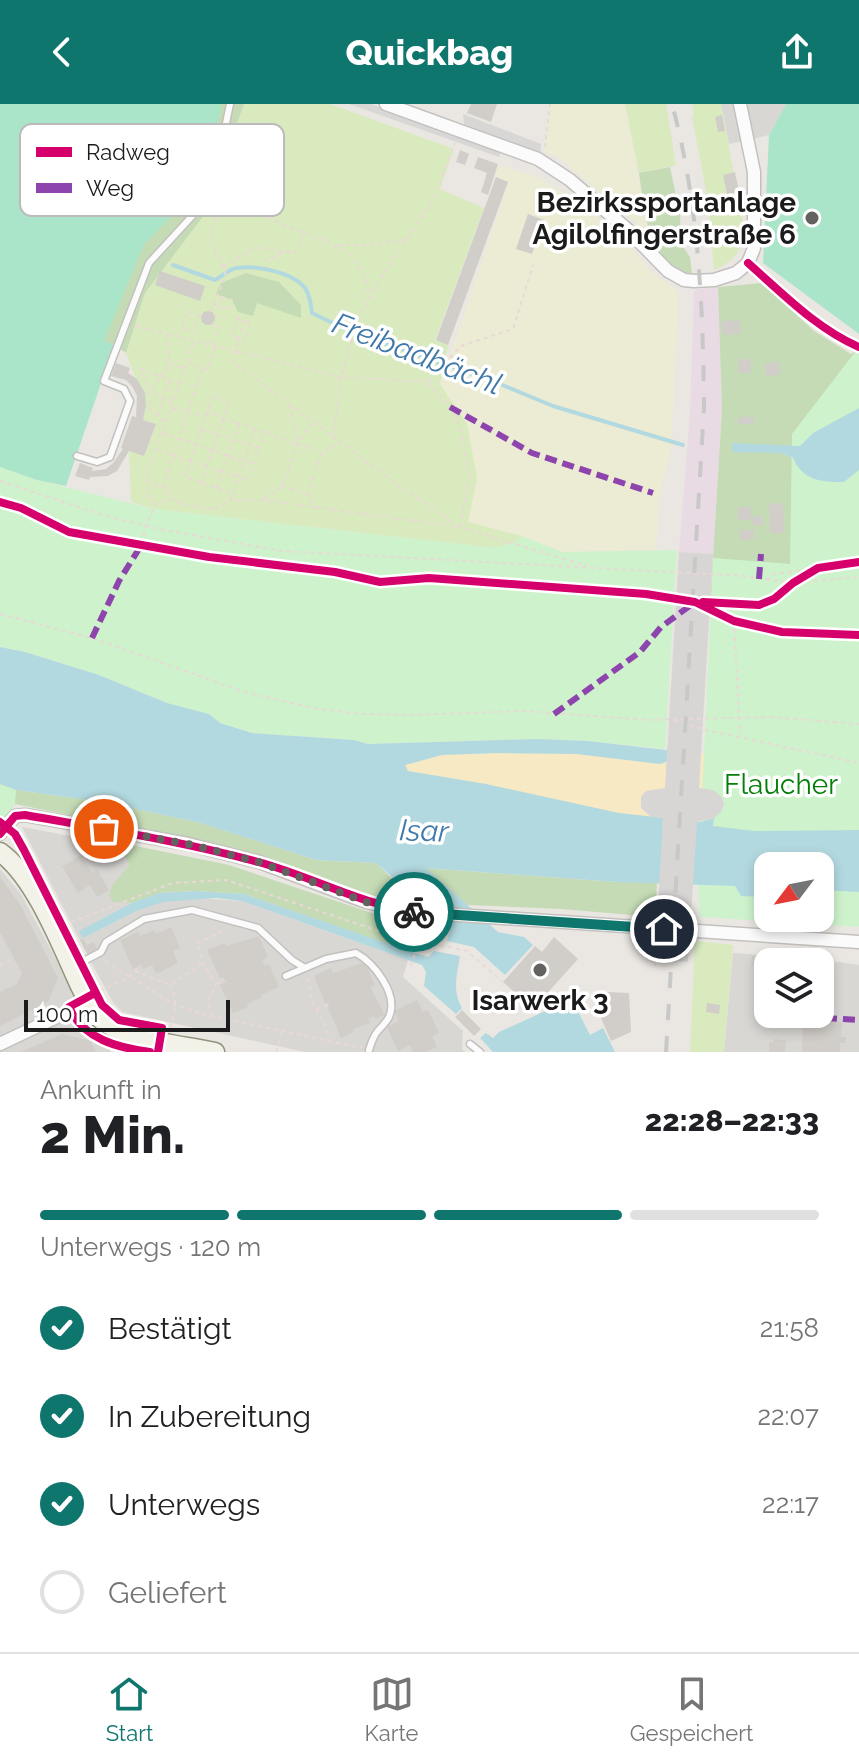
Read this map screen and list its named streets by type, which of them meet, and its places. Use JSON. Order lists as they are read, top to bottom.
{
  "water": ["Freibadbächl", "Isar"],
  "parks": ["Flaucher"],
  "places": ["Bezirkssportanlage Agilolfingerstraße 6", "Isarwerk 3"],
  "legend": ["Radweg", "Weg"],
  "scale_bar": "100 m",
  "north": "bottom left",
  "page": {
    "header": "Quickbag",
    "scale": "100 m",
    "heading": ["2 Min.", "Ankunft in", "22:28–22:33"],
    "bar": "Unterwegs · 120 m",
    "list": [
      ["Bestätigt", "21:58"],
      ["In Zubereitung", "22:07"],
      ["Unterwegs", "22:17"],
      "Geliefert"
    ],
    "tabs": ["Start", "Karte", "Gespeichert"]
  }
}
